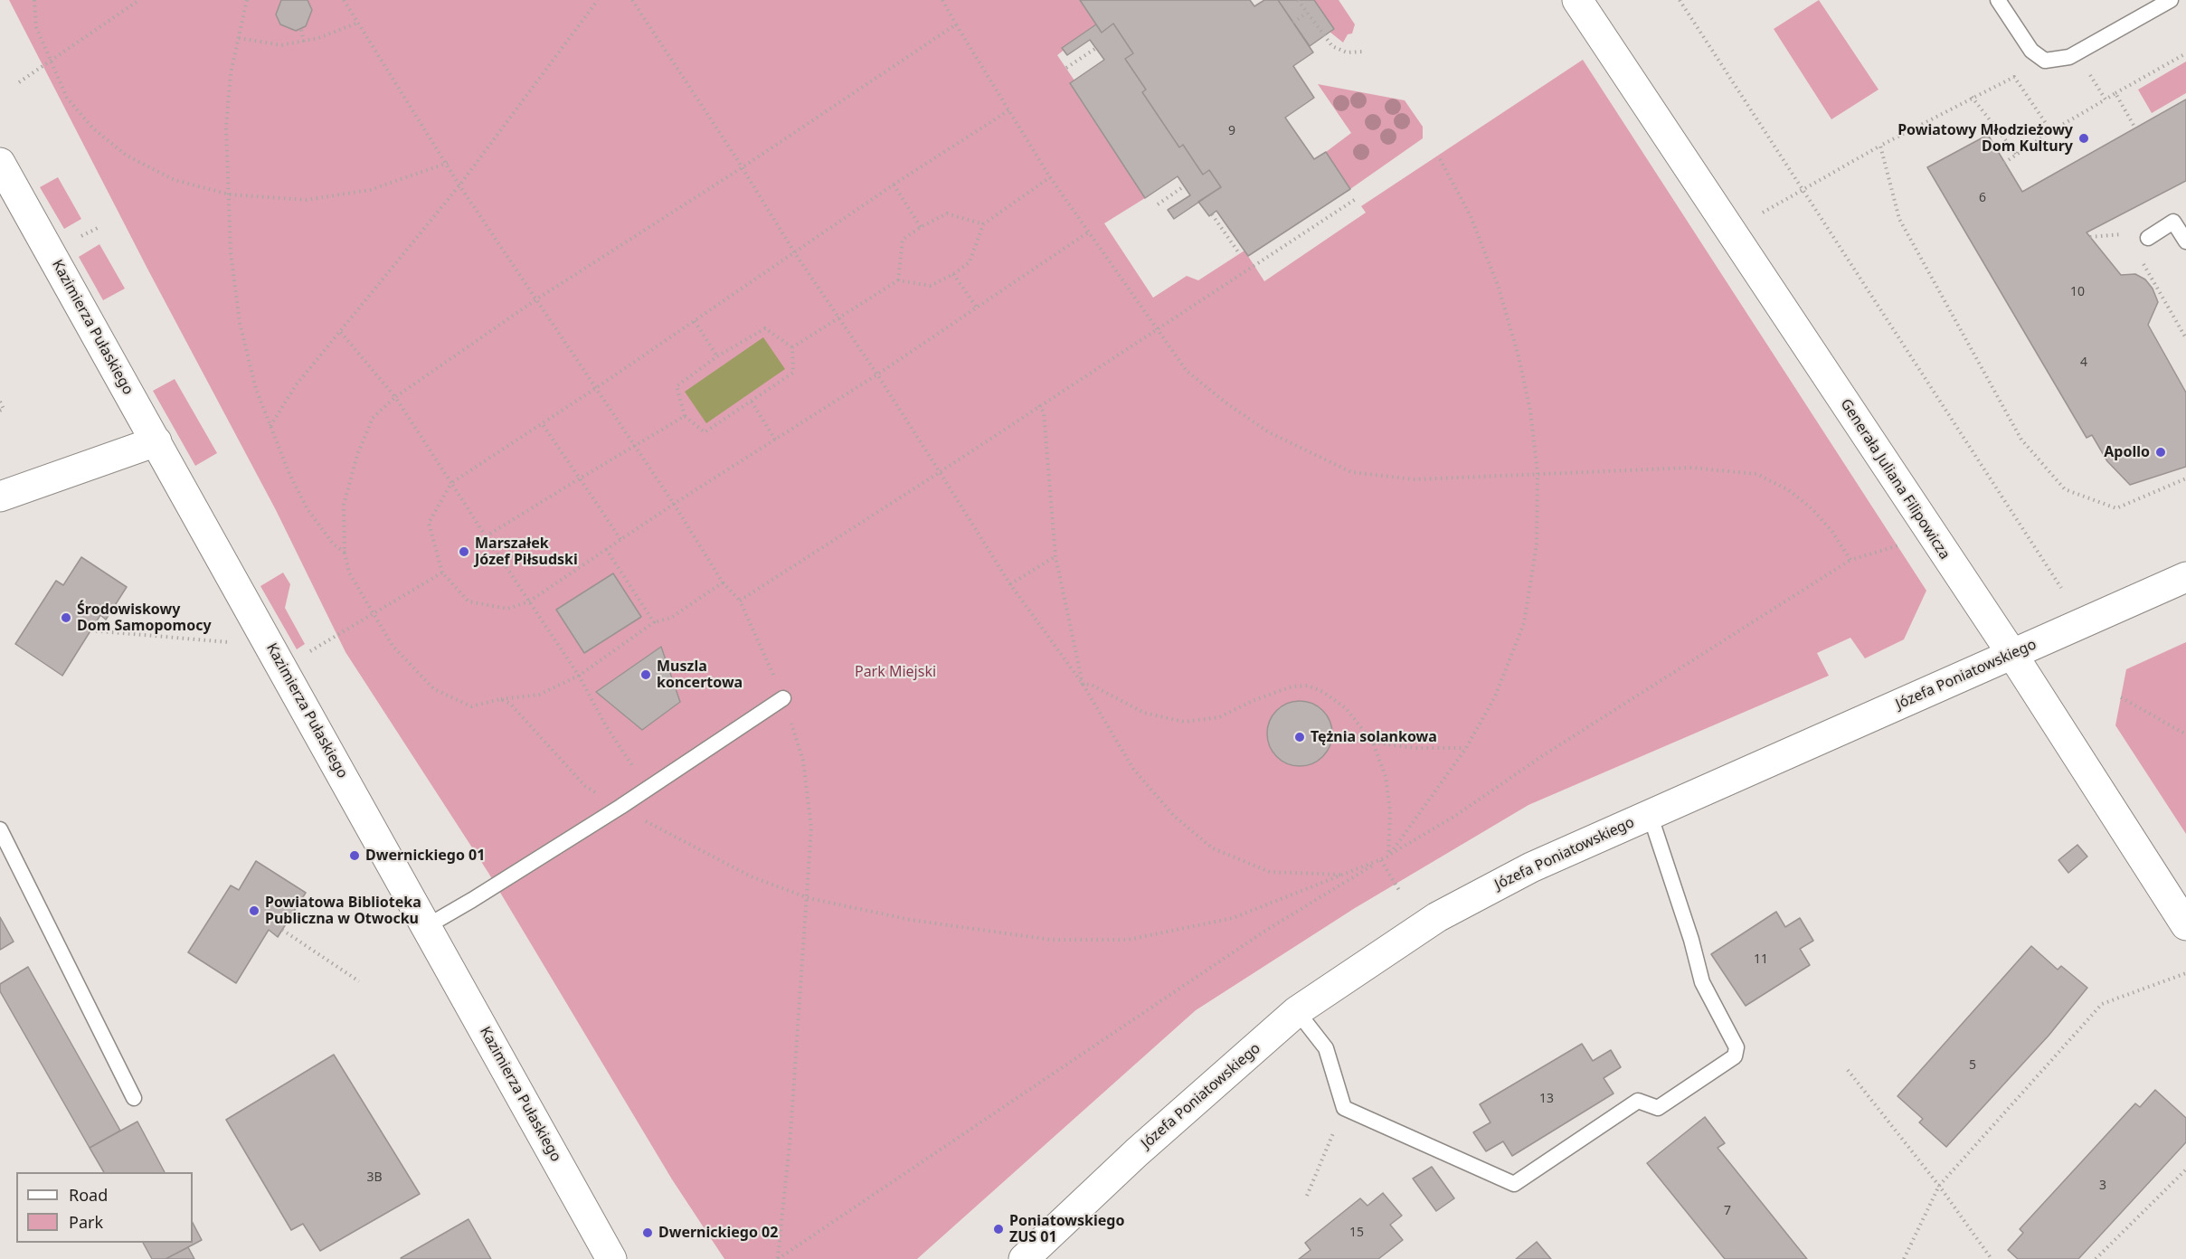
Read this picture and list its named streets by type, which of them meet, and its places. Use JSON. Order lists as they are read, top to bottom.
{
  "streets": {
    "street": ["Kazimierza Pułaskiego", "Generała Juliana Filipowicza", "Józefa Poniatowskiego"]
  },
  "crossings": [
    ["Generała Juliana Filipowicza", "Józefa Poniatowskiego"]
  ],
  "parks": ["Park Miejski"],
  "places": [
    "Powiatowy Młodzieżowy Dom Kultury",
    "Apollo",
    "Marszałek Józef Piłsudski",
    "Środowiskowy Dom Samopomocy",
    "Muszla koncertowa",
    "Tężnia solankowa",
    "Dwernickiego 01",
    "Powiatowa Biblioteka Publiczna w Otwocku",
    "Poniatowskiego ZUS 01",
    "Dwernickiego 02"
  ],
  "house_numbers": [
    "9",
    "6",
    "10",
    "4",
    "11",
    "5",
    "13",
    "3B",
    "3",
    "7",
    "15"
  ],
  "legend": ["Road", "Park"]
}
